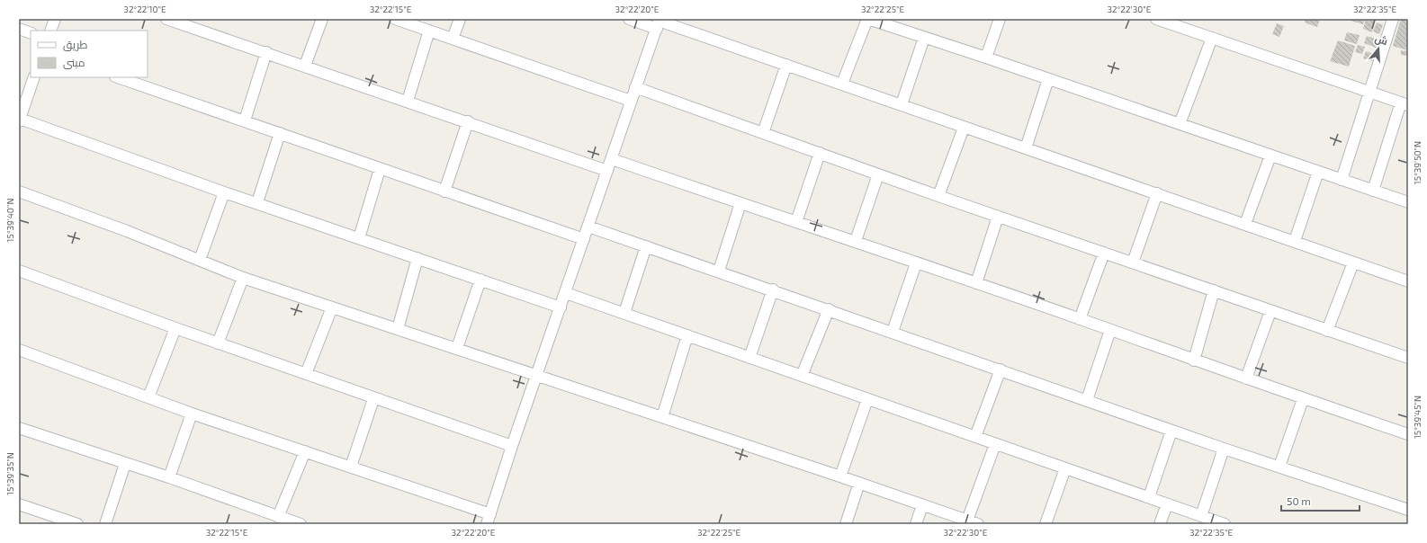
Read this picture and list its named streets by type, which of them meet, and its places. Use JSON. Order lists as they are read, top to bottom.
{
  "legend": ["طريق", "مبنى"],
  "scale_bar": "50 m",
  "north": "top",
  "coordinates": [
    "32°22'10\"E",
    "32°22'15\"E",
    "32°22'20\"E",
    "32°22'25\"E",
    "32°22'30\"E",
    "32°22'35\"E",
    "15°39'50\"N",
    "15°39'40\"N",
    "15°39'45\"N",
    "15°39'35\"N"
  ]
}
